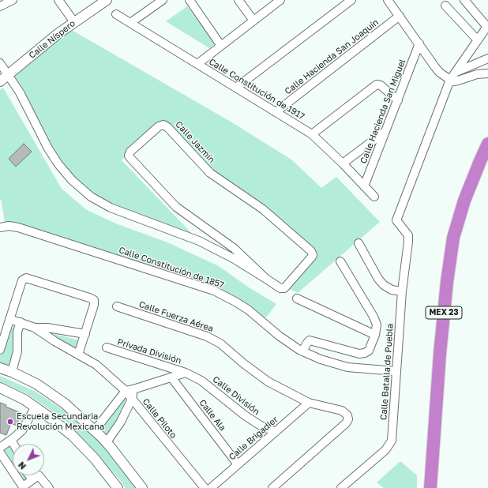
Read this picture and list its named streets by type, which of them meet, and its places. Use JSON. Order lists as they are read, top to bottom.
{
  "streets": {
    "highway": ["MEX 23"],
    "street": [
      "Calle Níspero",
      "Calle Hacienda San Joaquín",
      "Calle Constitución de 1917",
      "Calle Hacienda San Miguel",
      "Calle Jazmín",
      "Calle Constitución de 1857",
      "Calle Fuerza Aérea",
      "Privada División",
      "Calle Batalla de Puebla",
      "Calle División",
      "Calle Ala",
      "Calle Piloto",
      "Calle Brigadier"
    ]
  },
  "crossings": [
    ["Calle Níspero", "Calle Jazmín"],
    ["Calle Hacienda San Joaquín", "Calle Constitución de 1917"],
    ["Calle Constitución de 1917", "Calle Hacienda San Miguel"],
    ["Calle Constitución de 1857", "Calle Batalla de Puebla"],
    ["Calle Fuerza Aérea", "Calle Brigadier"],
    ["Privada División", "Calle División"],
    ["Calle División", "Calle Brigadier"],
    ["Calle Ala", "Calle Brigadier"]
  ],
  "places": ["Escuela Secundaria Revolución Mexicana"],
  "north": "bottom left"
}
